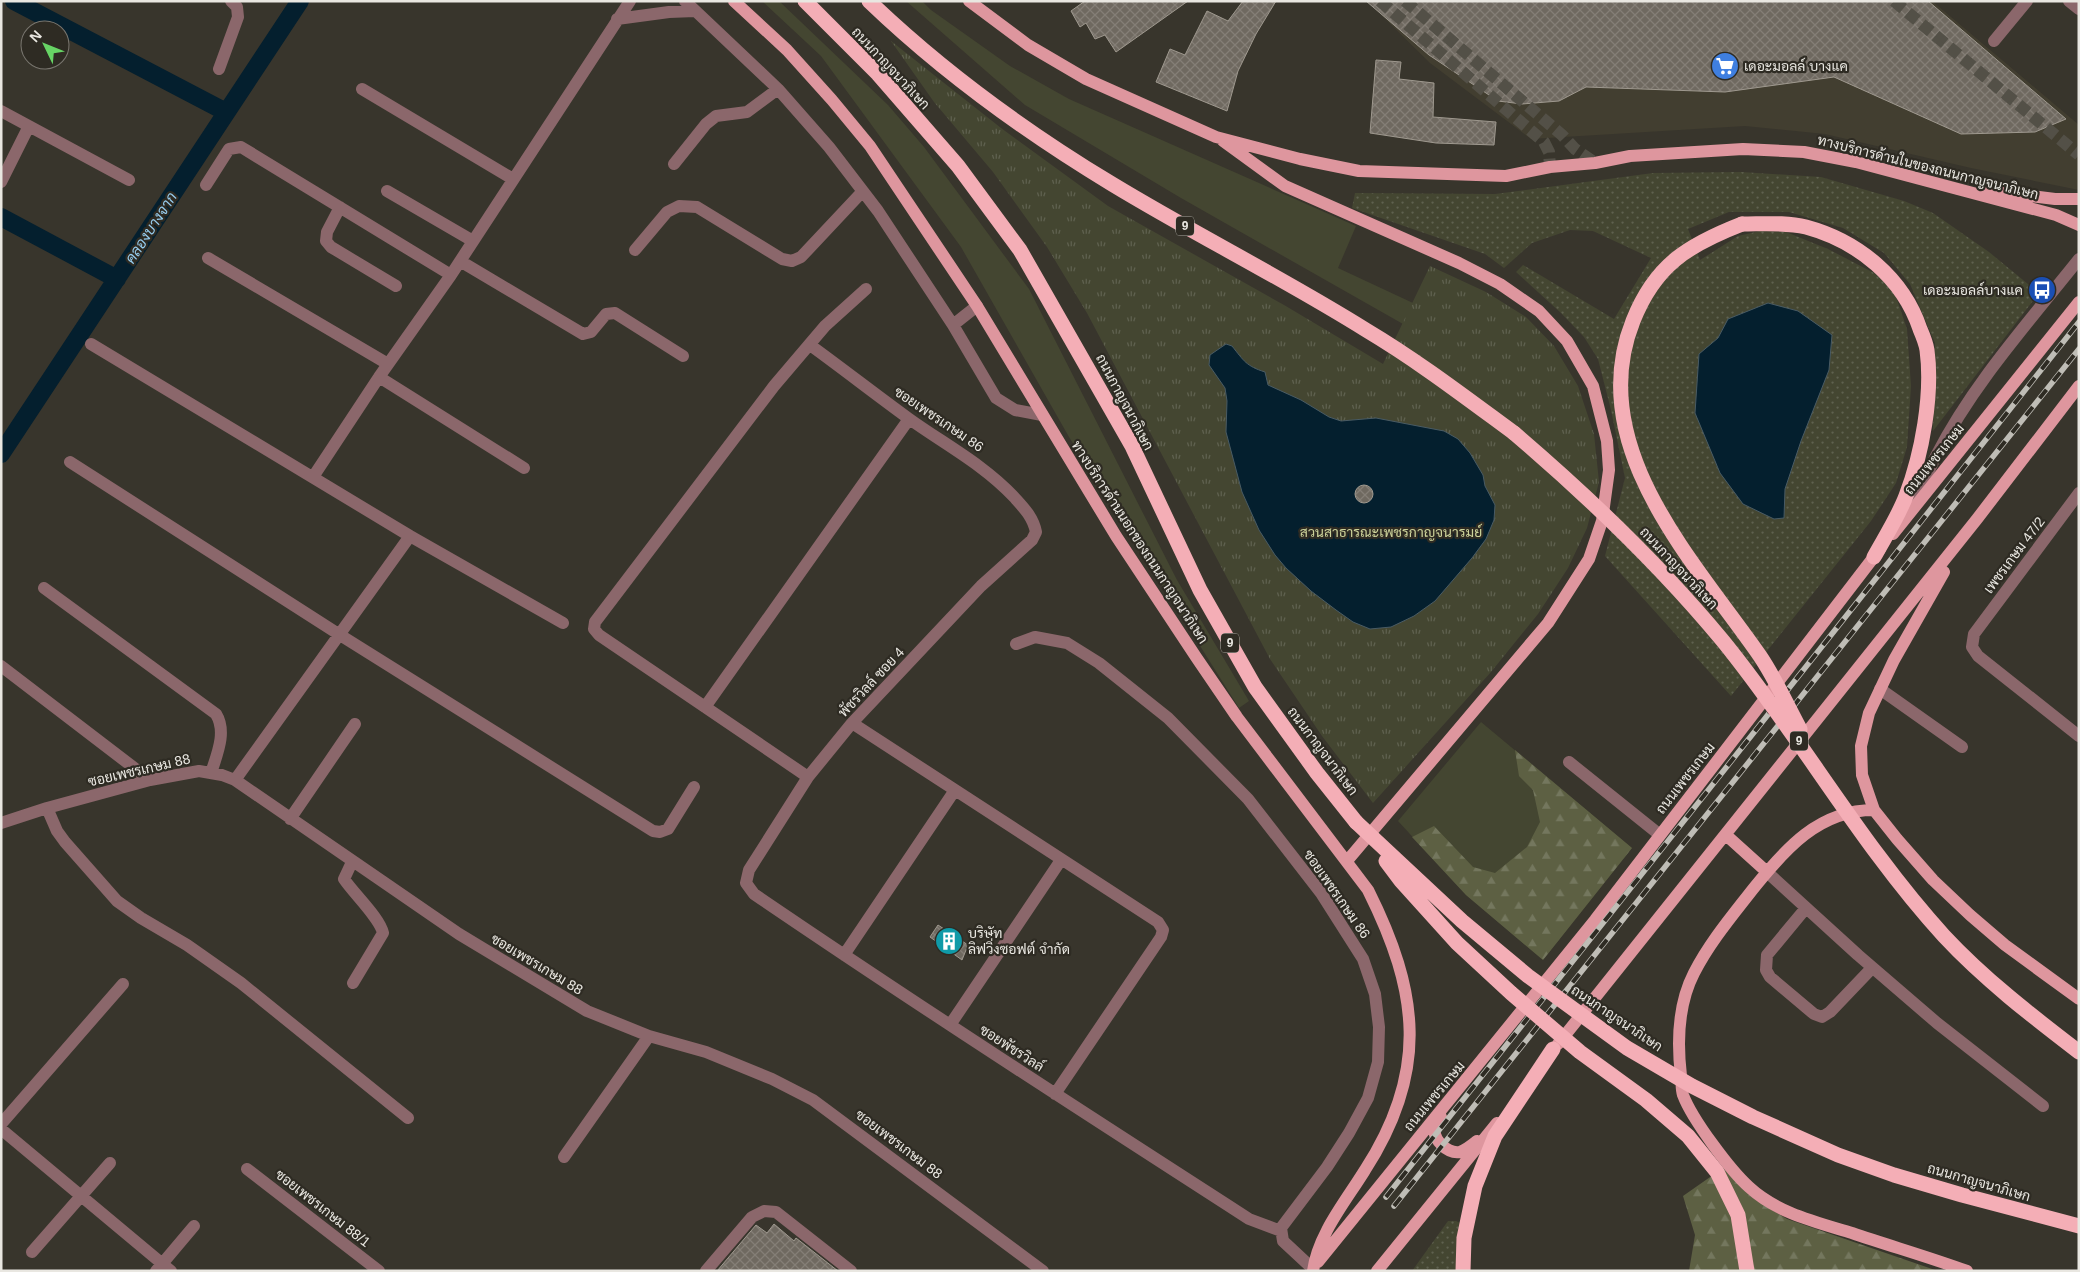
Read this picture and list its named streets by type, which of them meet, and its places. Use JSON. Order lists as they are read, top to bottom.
{
  "streets": {
    "highway": ["ถนนกาญจนาภิเษก", "9"],
    "main road": ["ทางบริการด้านในของถนนกาญจนาภิเษก", "ถนนเพชรเกษม", "ทางบริการด้านนอกของถนนกาญจนาภิเษก"],
    "street": [
      "ซอยเพชรเกษม 86",
      "เพชรเกษม 47/2",
      "พัชรวิลล์ ซอย 4",
      "ซอยเพชรเกษม 88",
      "ซอยพัชรวิลล์",
      "ซอยเพชรเกษม 88/1"
    ]
  },
  "crossings": [
    ["ซอยเพชรเกษม 86", "พัชรวิลล์ ซอย 4"],
    ["ซอยเพชรเกษม 86", "ซอยพัชรวิลล์"],
    ["ถนนเพชรเกษม", "ทางบริการด้านนอกของถนนกาญจนาภิเษก"],
    ["พัชรวิลล์ ซอย 4", "ซอยพัชรวิลล์"]
  ],
  "water": ["คลองบางจาก"],
  "parks": ["สวนสาธารณะเพชรกาญจนารมย์"],
  "places": {
    "supermarket": ["เดอะมอลล์ บางแค"],
    "bus stop": ["เดอะมอลล์บางแค"],
    "building": ["บริษัท ลิฟวิ่งซอฟต์ จำกัด"]
  },
  "north": "top left"
}
